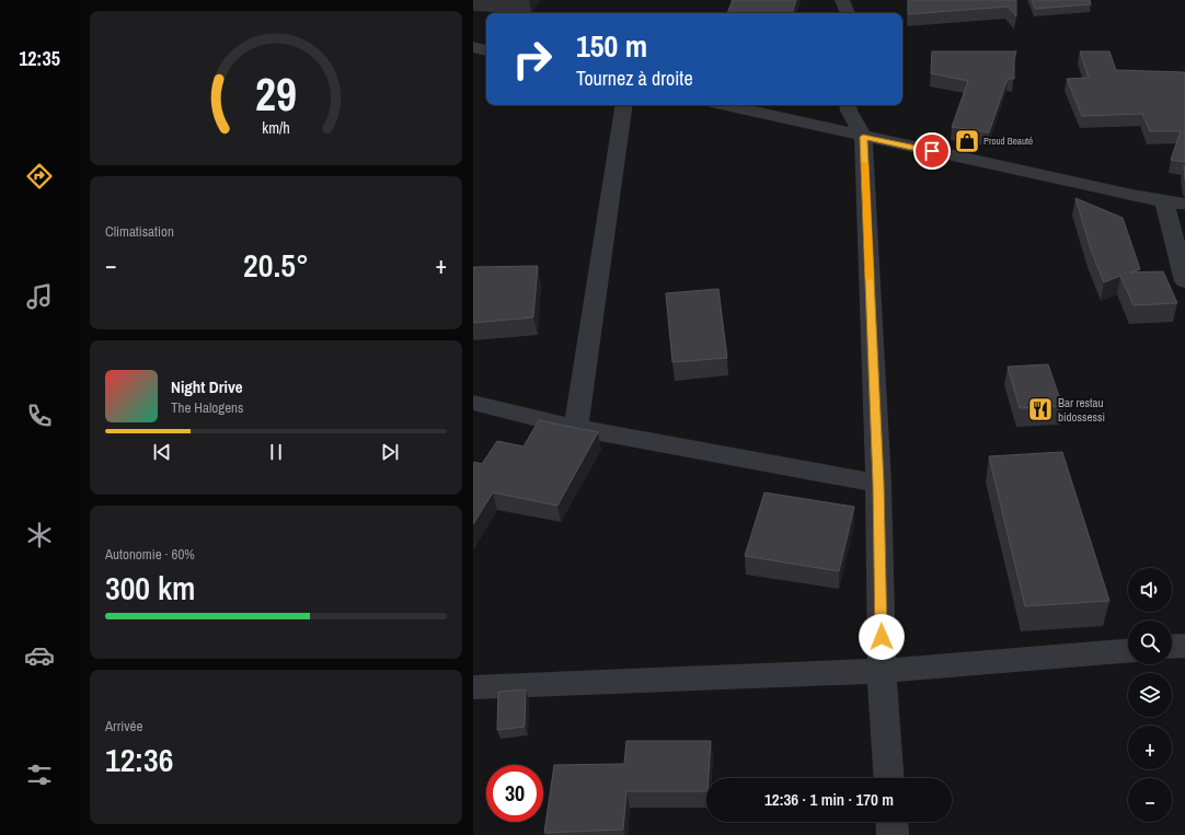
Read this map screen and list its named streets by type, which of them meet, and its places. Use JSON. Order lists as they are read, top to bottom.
{
  "places": {
    "shop": ["Proud Beauté"],
    "restaurant": ["Bar restau bidossessi"]
  },
  "page": {
    "tabs": "12:35",
    "turn": ["150 m", "Tournez à droite"],
    "tile": [
      "Climatisation",
      ["Autonomie · 60%", "300 km"],
      ["Arrivée", "12:36"]
    ],
    "heat": ["−", "20.5°", "+"],
    "song": ["Night Drive", "The Halogens"],
    "map_buttons": ["+", "−"],
    "limit": "30",
    "trip": "12:36 · 1 min · 170 m",
    "gauge": ["29", "km/h"]
  }
}
